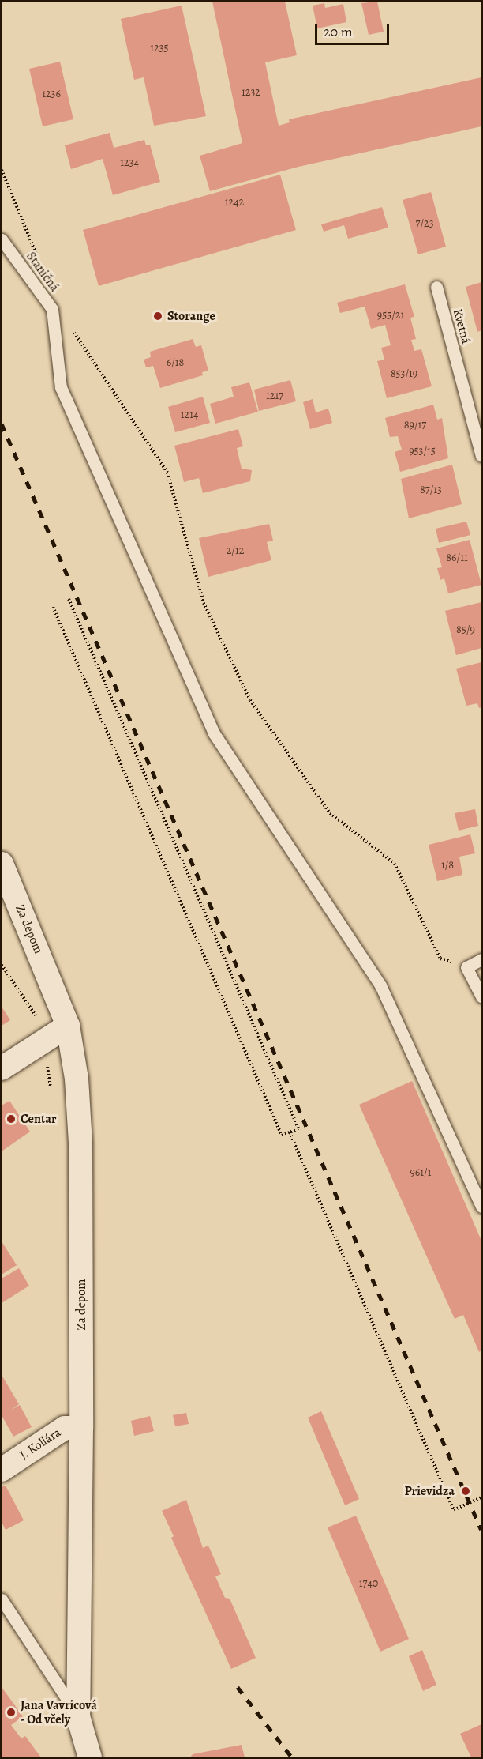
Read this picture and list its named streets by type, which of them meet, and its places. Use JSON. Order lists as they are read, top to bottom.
{
  "streets": {
    "street": ["Za depom", "J. Kollára"],
    "lane": ["Staničná", "Kvetná"]
  },
  "crossings": [
    ["Za depom", "J. Kollára"]
  ],
  "places": [
    "Storange",
    "Centar",
    "Prievidza",
    "Jana Vavricová - Od včely"
  ],
  "house_numbers": [
    "1235",
    "1232",
    "1236",
    "1234",
    "1242",
    "7/23",
    "955/21",
    "6/18",
    "853/19",
    "1217",
    "1214",
    "89/17",
    "953/15",
    "87/13",
    "2/12",
    "86/11",
    "85/9",
    "1/8",
    "961/1",
    "1740"
  ],
  "scale_bar": "20 m"
}
